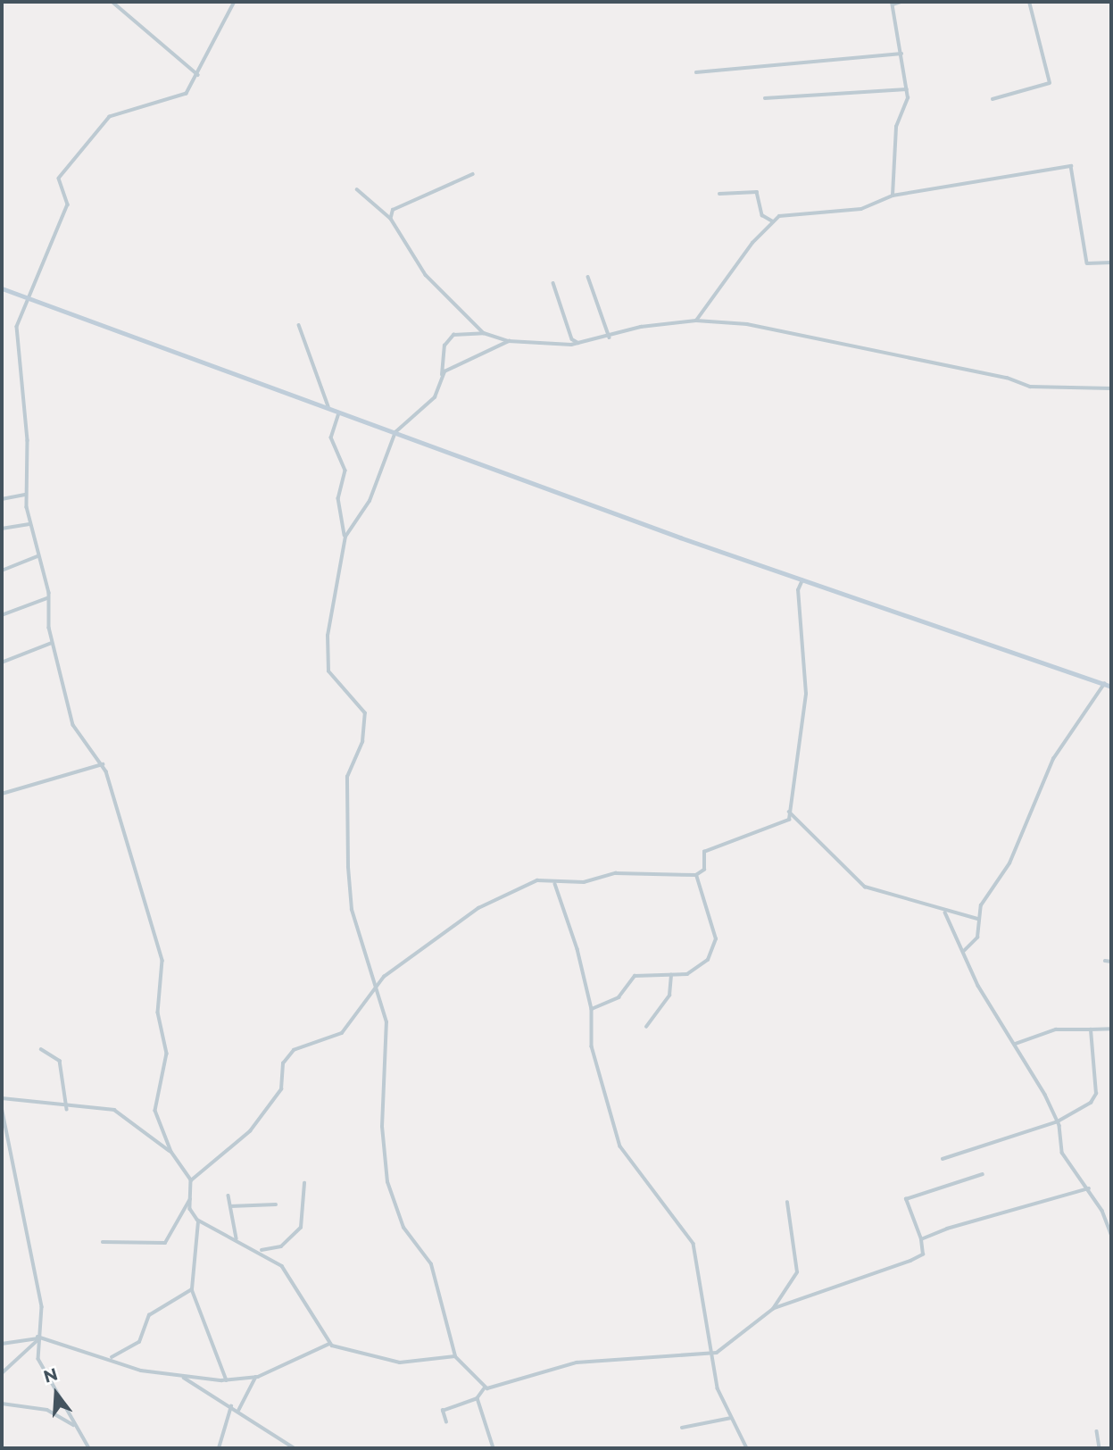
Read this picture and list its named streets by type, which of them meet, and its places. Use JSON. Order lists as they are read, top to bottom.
{
  "north": "top"
}
